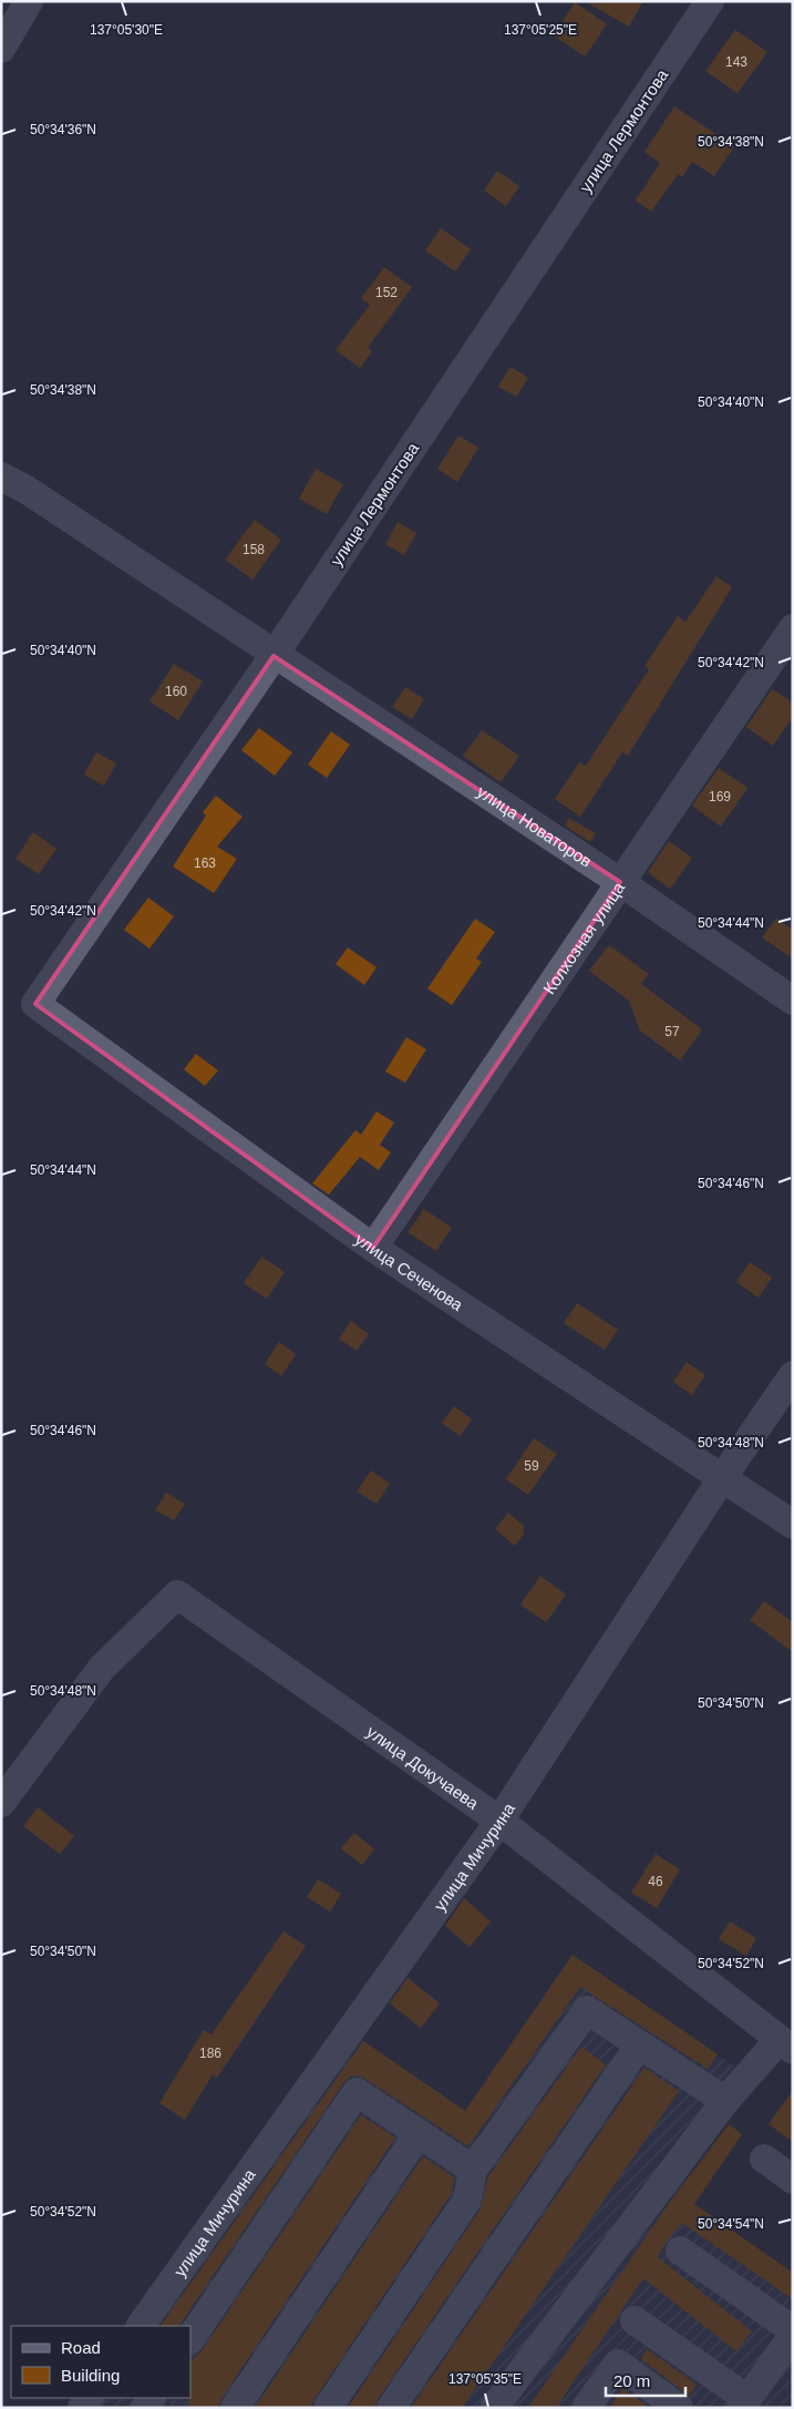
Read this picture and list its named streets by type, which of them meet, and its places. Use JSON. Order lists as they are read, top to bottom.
{
  "streets": {
    "street": [
      "улица Лермонтова",
      "улица Новаторов",
      "Колхозная улица",
      "улица Сеченова",
      "улица Докучаева",
      "улица Мичурина"
    ]
  },
  "crossings": [
    ["улица Лермонтова", "улица Новаторов"],
    ["улица Лермонтова", "улица Сеченова"],
    ["улица Новаторов", "Колхозная улица"],
    ["Колхозная улица", "улица Сеченова"],
    ["улица Сеченова", "улица Мичурина"],
    ["улица Докучаева", "улица Мичурина"]
  ],
  "house_numbers": [
    "143",
    "152",
    "158",
    "160",
    "169",
    "163",
    "57",
    "59",
    "46",
    "186"
  ],
  "legend": ["Road", "Building"],
  "scale_bar": "20 m",
  "coordinates": [
    "137°05'30\"E",
    "137°05'25\"E",
    "50°34'36\"N",
    "50°34'38\"N",
    "50°34'40\"N",
    "50°34'42\"N",
    "50°34'44\"N",
    "50°34'46\"N",
    "50°34'48\"N",
    "50°34'50\"N",
    "50°34'52\"N",
    "50°34'54\"N",
    "137°05'35\"E"
  ]
}
